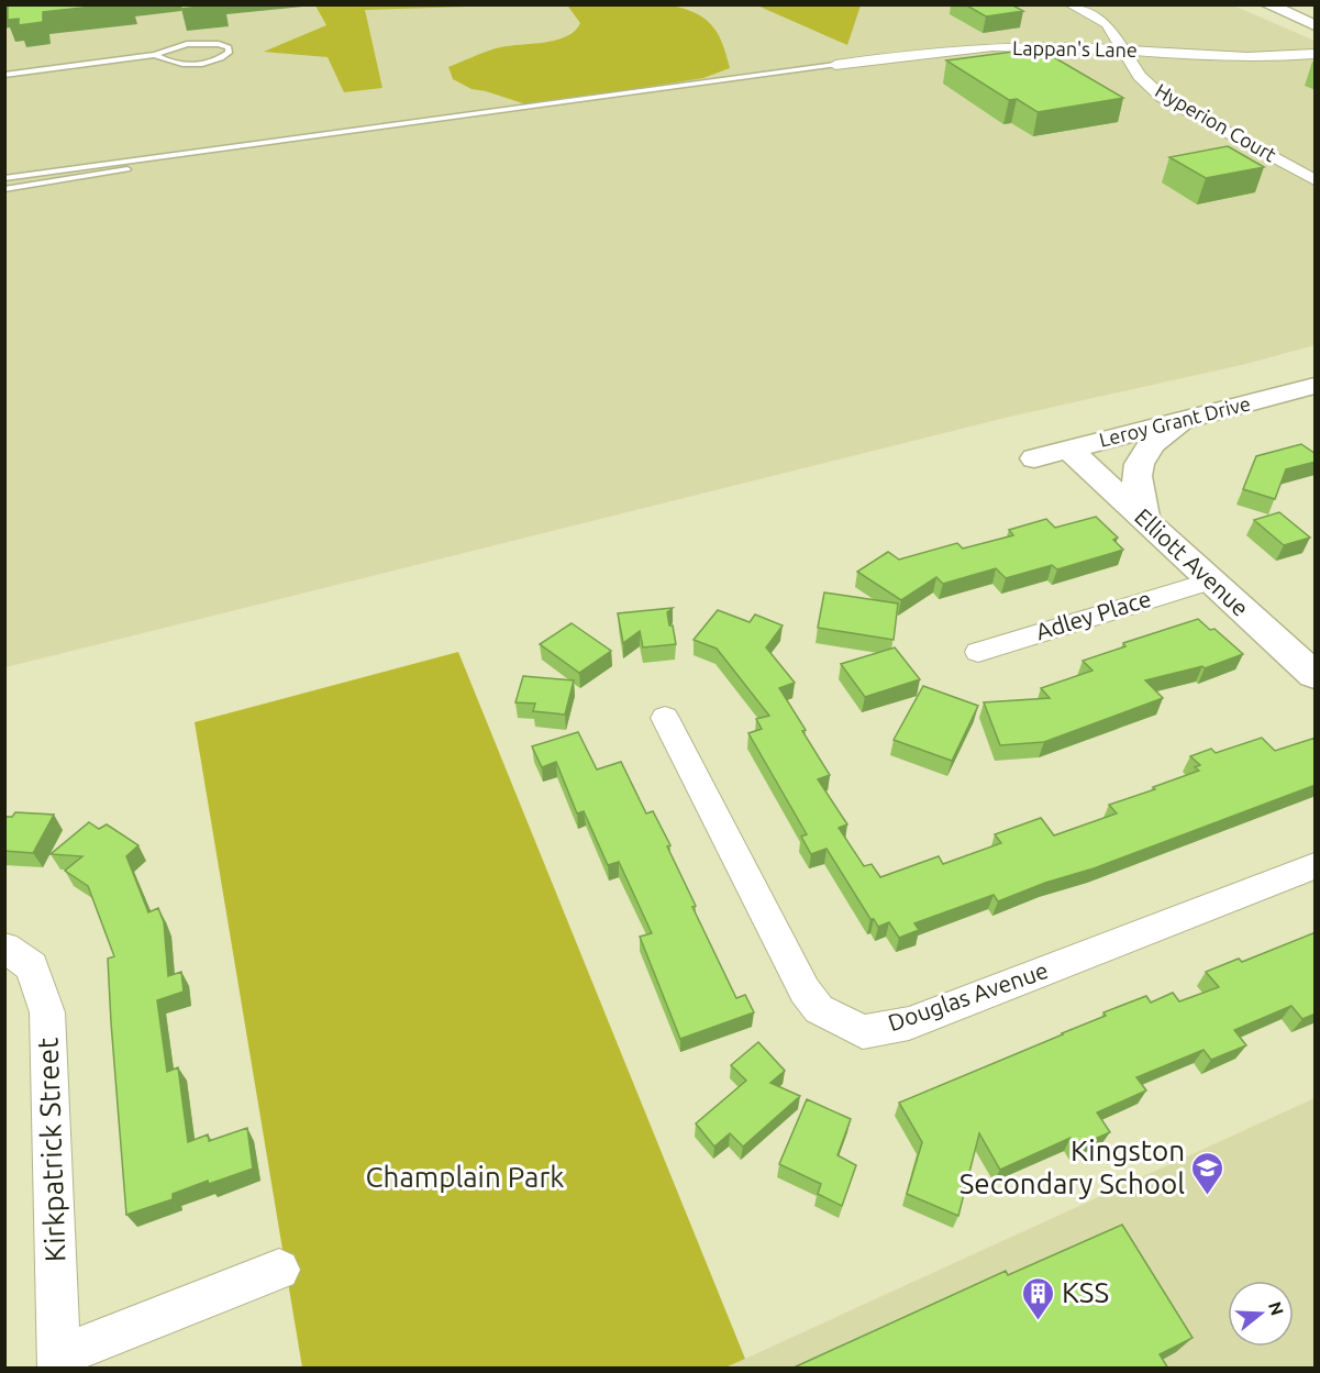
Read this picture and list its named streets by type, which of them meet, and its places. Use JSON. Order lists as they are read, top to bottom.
{
  "streets": {
    "street": [
      "Lappan's Lane",
      "Hyperion Court",
      "Leroy Grant Drive",
      "Elliott Avenue",
      "Adley Place",
      "Douglas Avenue",
      "Kirkpatrick Street"
    ]
  },
  "crossings": [
    ["Lappan's Lane", "Hyperion Court"],
    ["Leroy Grant Drive", "Elliott Avenue"],
    ["Elliott Avenue", "Adley Place"]
  ],
  "parks": ["Champlain Park"],
  "places": {
    "school or university": ["Kingston Secondary School"],
    "building": ["KSS"]
  },
  "north": "right"
}
